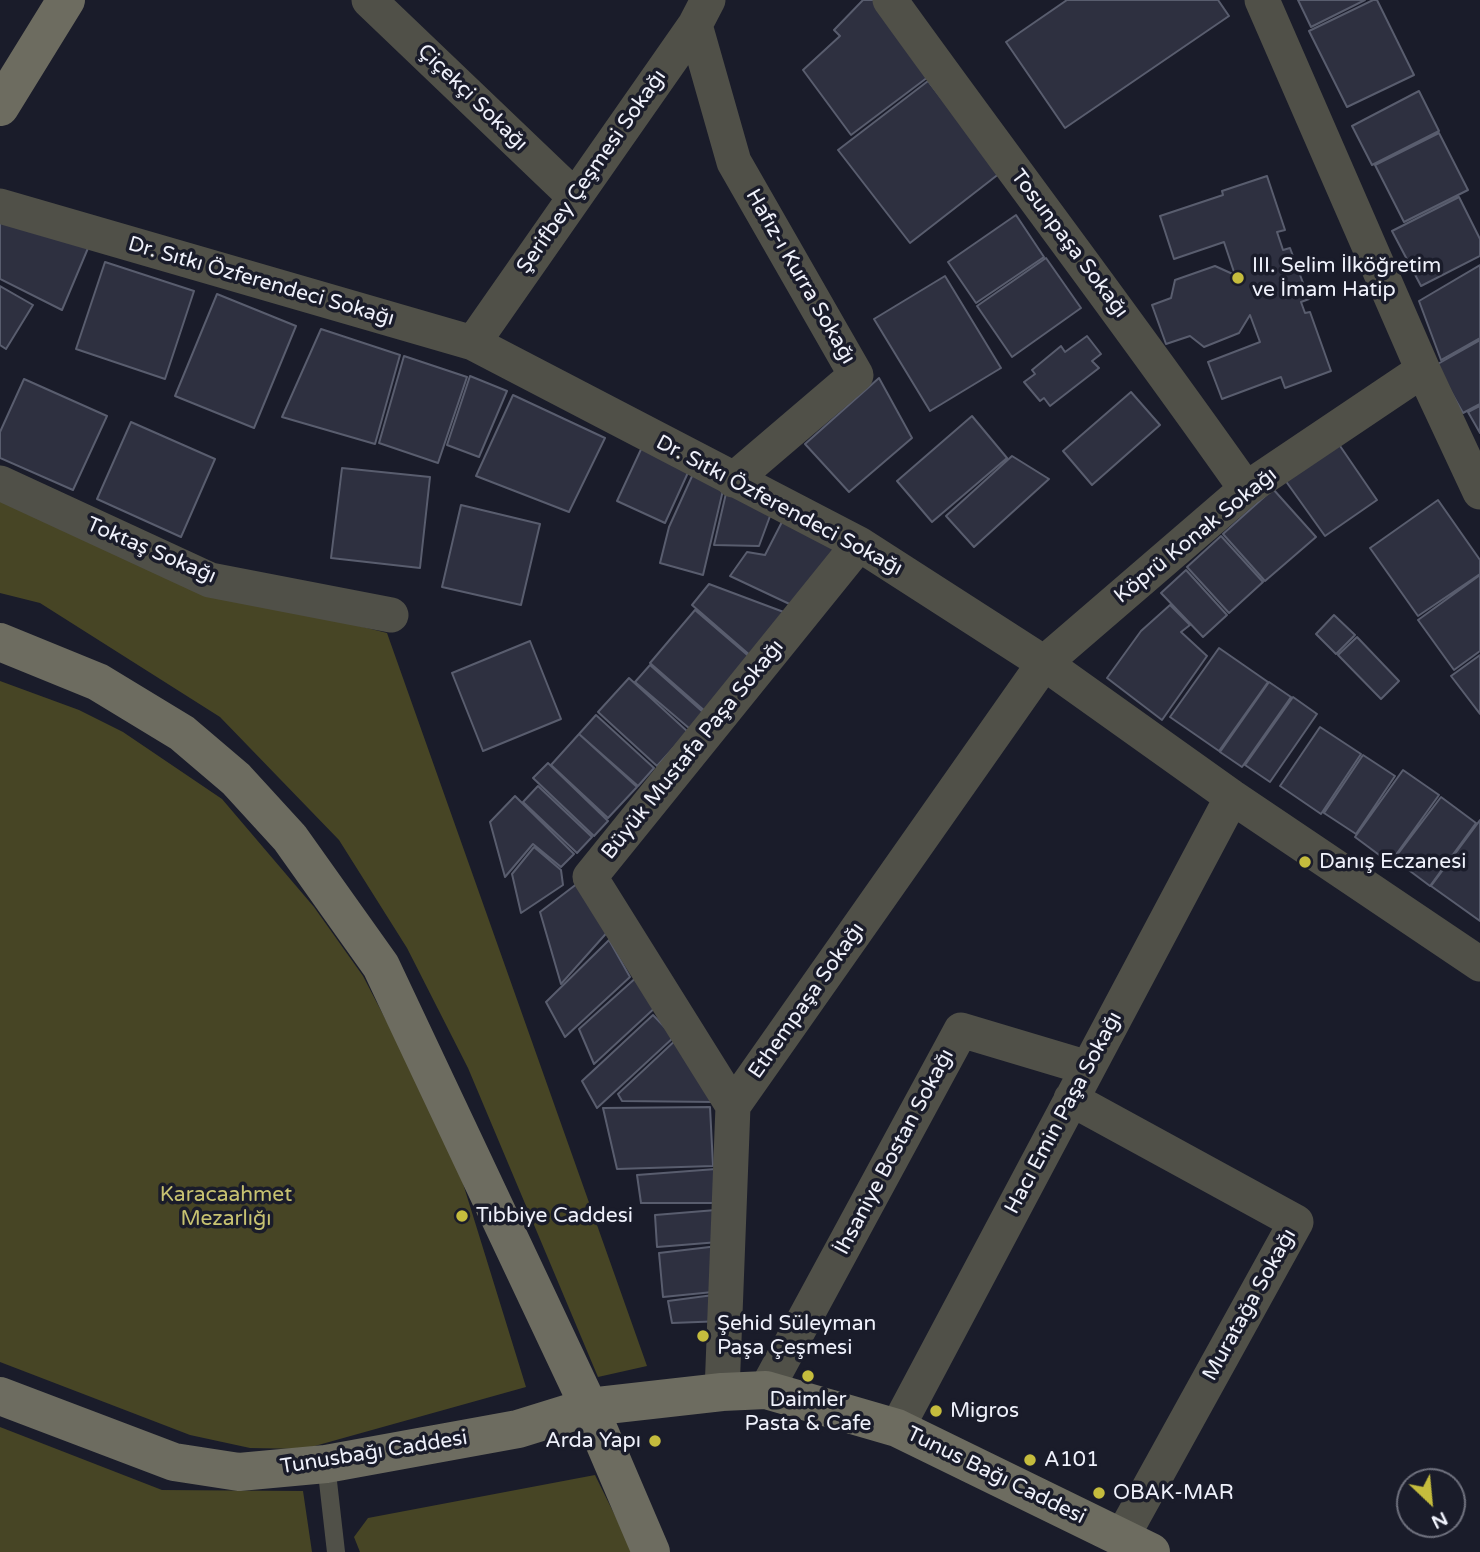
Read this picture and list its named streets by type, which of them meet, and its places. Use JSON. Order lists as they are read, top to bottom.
{
  "streets": {
    "main road": ["Tunusbağı Caddesi", "Tunus Bağı Caddesi"],
    "street": [
      "Çiçekçi Sokağı",
      "Şerifbey Çeşmesi Sokağı",
      "Tosunpaşa Sokağı",
      "Hafız-ı Kurra Sokağı",
      "Dr. Sıtkı Özferendeci Sokağı",
      "Köprü Konak Sokağı",
      "Toktaş Sokağı",
      "Büyük Mustafa Paşa Sokağı",
      "Ethempaşa Sokağı",
      "Hacı Emin Paşa Sokağı",
      "İhsaniye Bostan Sokağı",
      "Muratağa Sokağı"
    ]
  },
  "crossings": [
    ["Çiçekçi Sokağı", "Şerifbey Çeşmesi Sokağı"],
    ["Şerifbey Çeşmesi Sokağı", "Hafız-ı Kurra Sokağı"],
    ["Şerifbey Çeşmesi Sokağı", "Dr. Sıtkı Özferendeci Sokağı"],
    ["Tosunpaşa Sokağı", "Köprü Konak Sokağı"],
    ["Hafız-ı Kurra Sokağı", "Dr. Sıtkı Özferendeci Sokağı"],
    ["Dr. Sıtkı Özferendeci Sokağı", "Köprü Konak Sokağı"],
    ["Dr. Sıtkı Özferendeci Sokağı", "Büyük Mustafa Paşa Sokağı"],
    ["Dr. Sıtkı Özferendeci Sokağı", "Ethempaşa Sokağı"],
    ["Dr. Sıtkı Özferendeci Sokağı", "Hacı Emin Paşa Sokağı"],
    ["Köprü Konak Sokağı", "Ethempaşa Sokağı"],
    ["Büyük Mustafa Paşa Sokağı", "Ethempaşa Sokağı"],
    ["Hacı Emin Paşa Sokağı", "İhsaniye Bostan Sokağı"],
    ["Hacı Emin Paşa Sokağı", "Muratağa Sokağı"],
    ["Hacı Emin Paşa Sokağı", "Tunus Bağı Caddesi"],
    ["İhsaniye Bostan Sokağı", "Tunus Bağı Caddesi"],
    ["Muratağa Sokağı", "Tunus Bağı Caddesi"],
    ["Tunusbağı Caddesi", "Tunus Bağı Caddesi"]
  ],
  "parks": ["Karacaahmet Mezarlığı"],
  "places": [
    "III. Selim İlköğretim ve İmam Hatip",
    "Danış Eczanesi",
    "Tıbbiye Caddesi",
    "Şehid Süleyman Paşa Çeşmesi",
    "Daimler Pasta & Cafe",
    "Migros",
    "Arda Yapı",
    "A101",
    "OBAK-MAR"
  ],
  "north": "bottom right"
}
